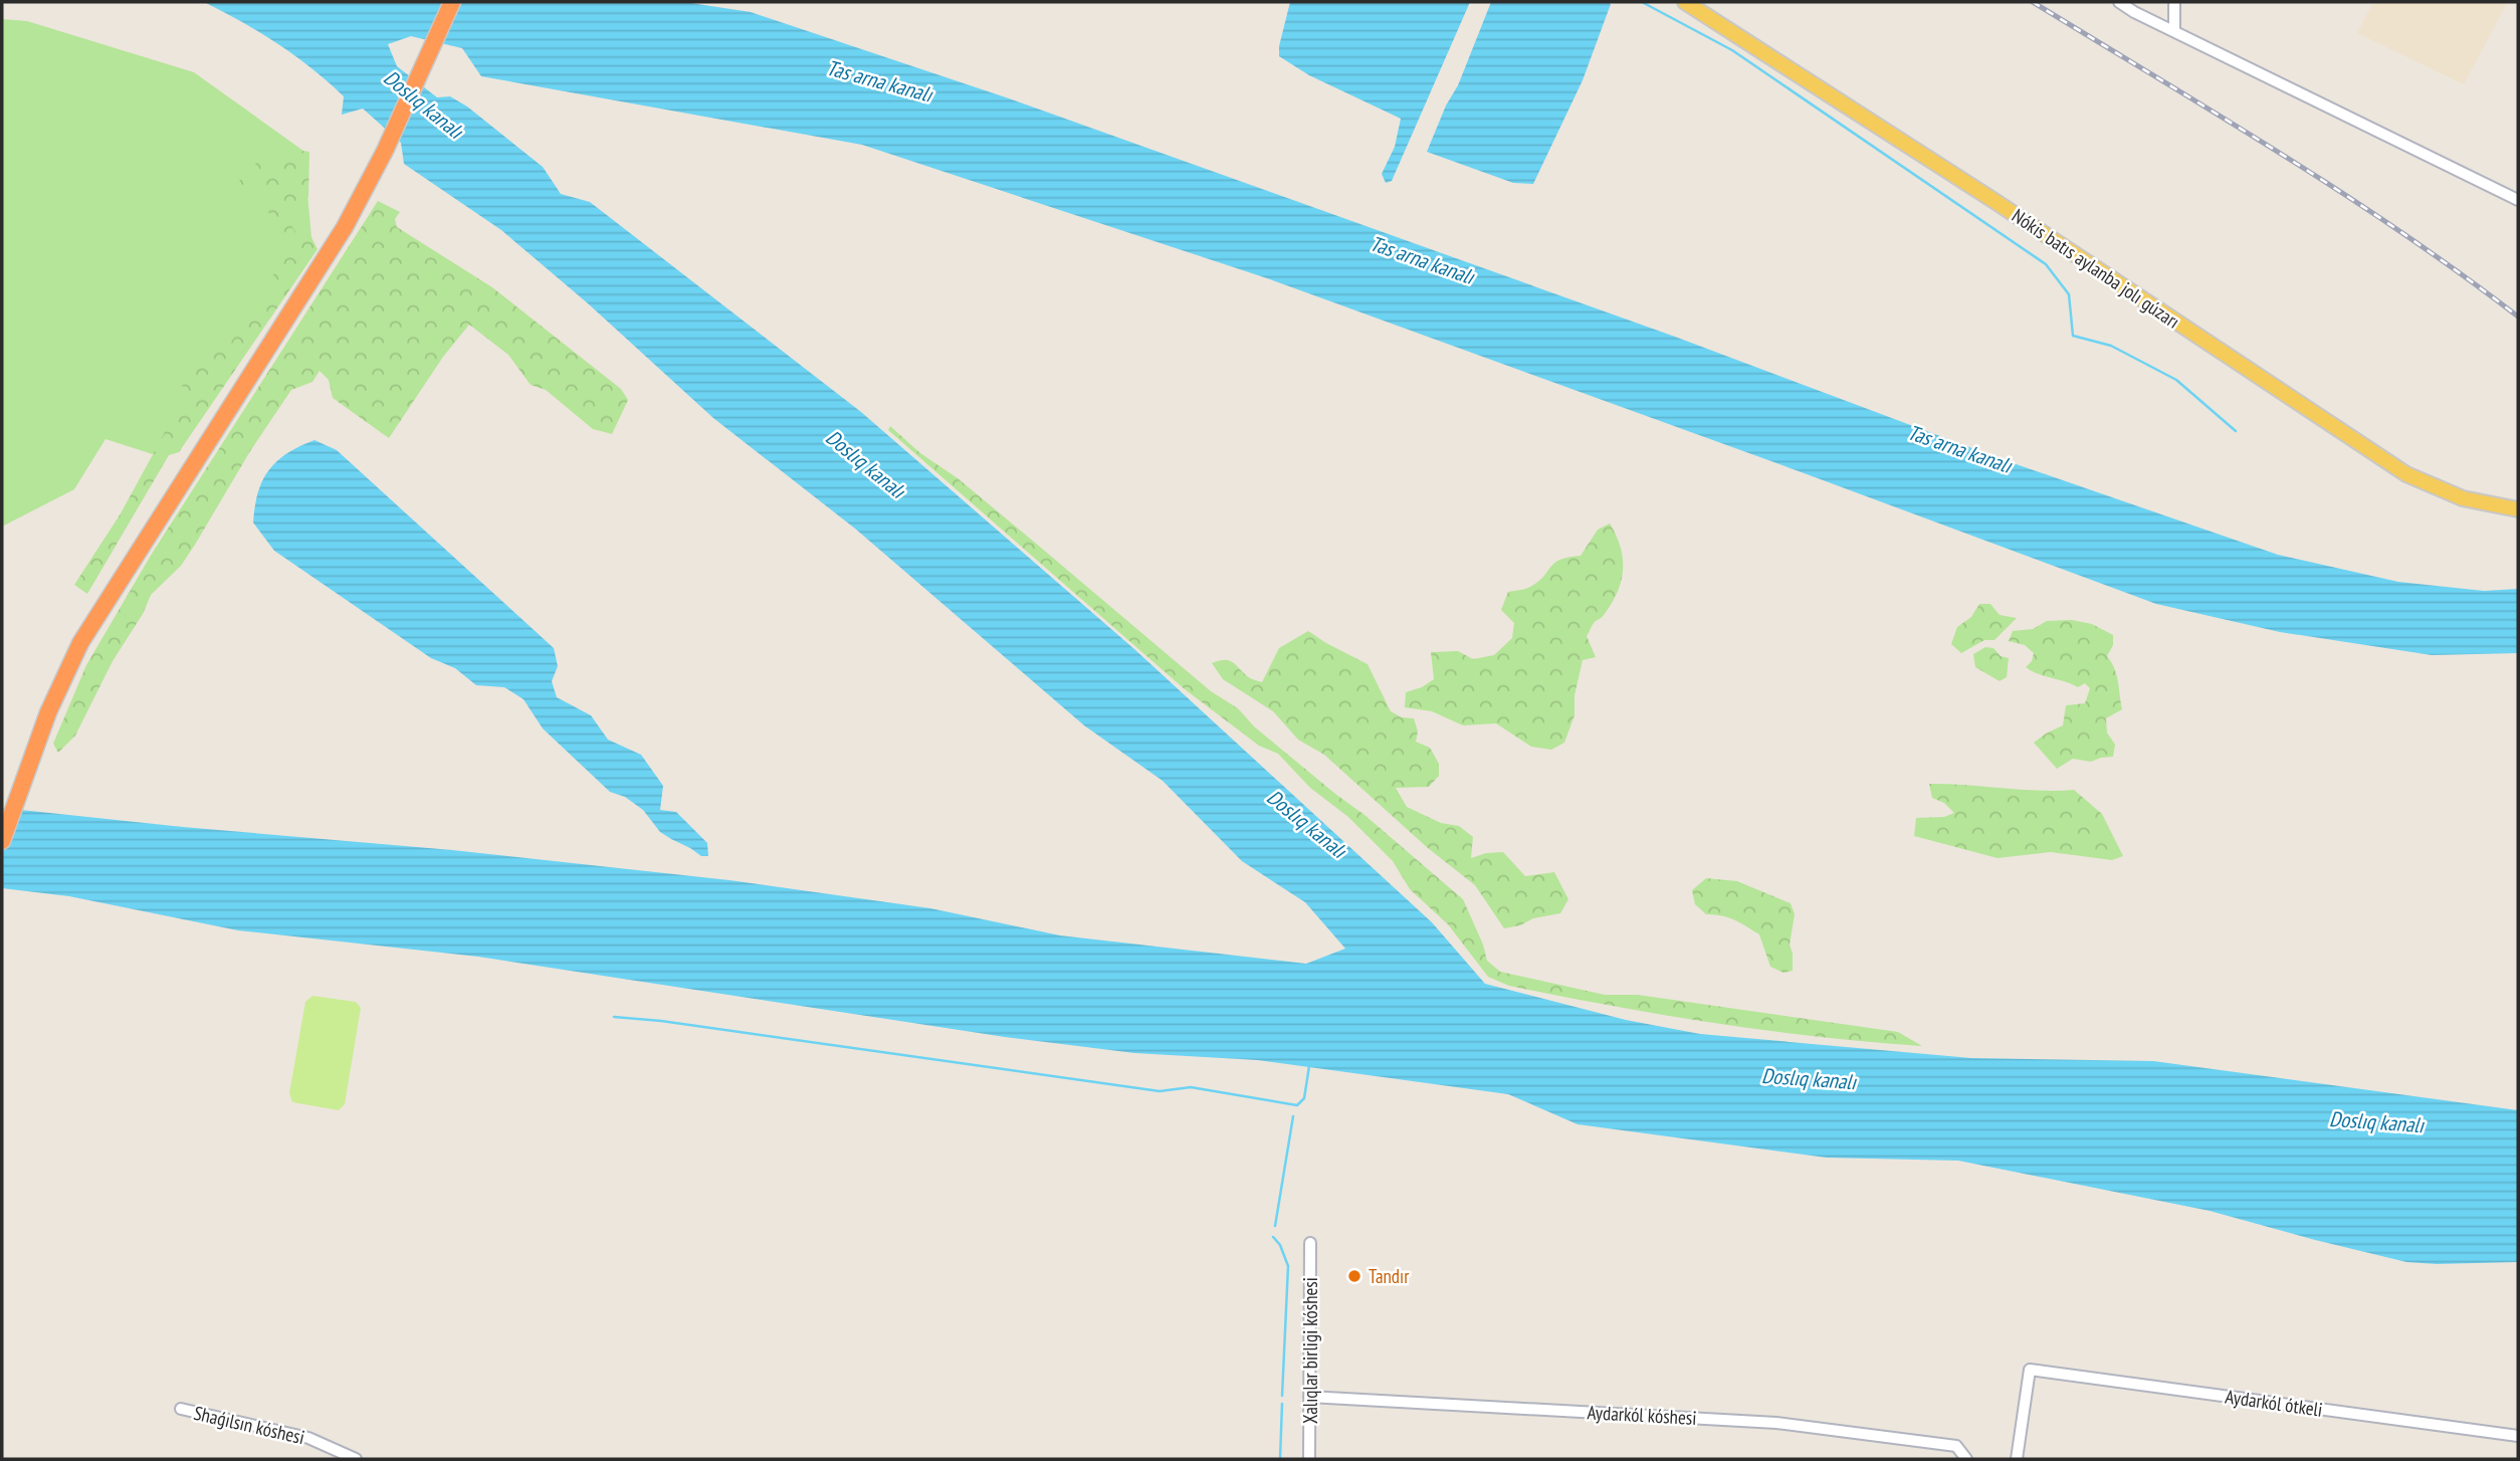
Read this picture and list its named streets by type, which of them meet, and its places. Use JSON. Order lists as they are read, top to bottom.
{
  "streets": {
    "main road": ["Nókis batıs aylanba jolı gúzarı"],
    "street": [
      "Xalıqlar birligi kóshesi",
      "Aydarkól ótkeli",
      "Aydarkól kóshesi",
      "Shaǵılsın kóshesi"
    ]
  },
  "crossings": [
    ["Xalıqlar birligi kóshesi", "Aydarkól kóshesi"]
  ],
  "water": ["Tas arna kanalı", "Doslıq kanalı"],
  "places": ["Tandır"]
}
